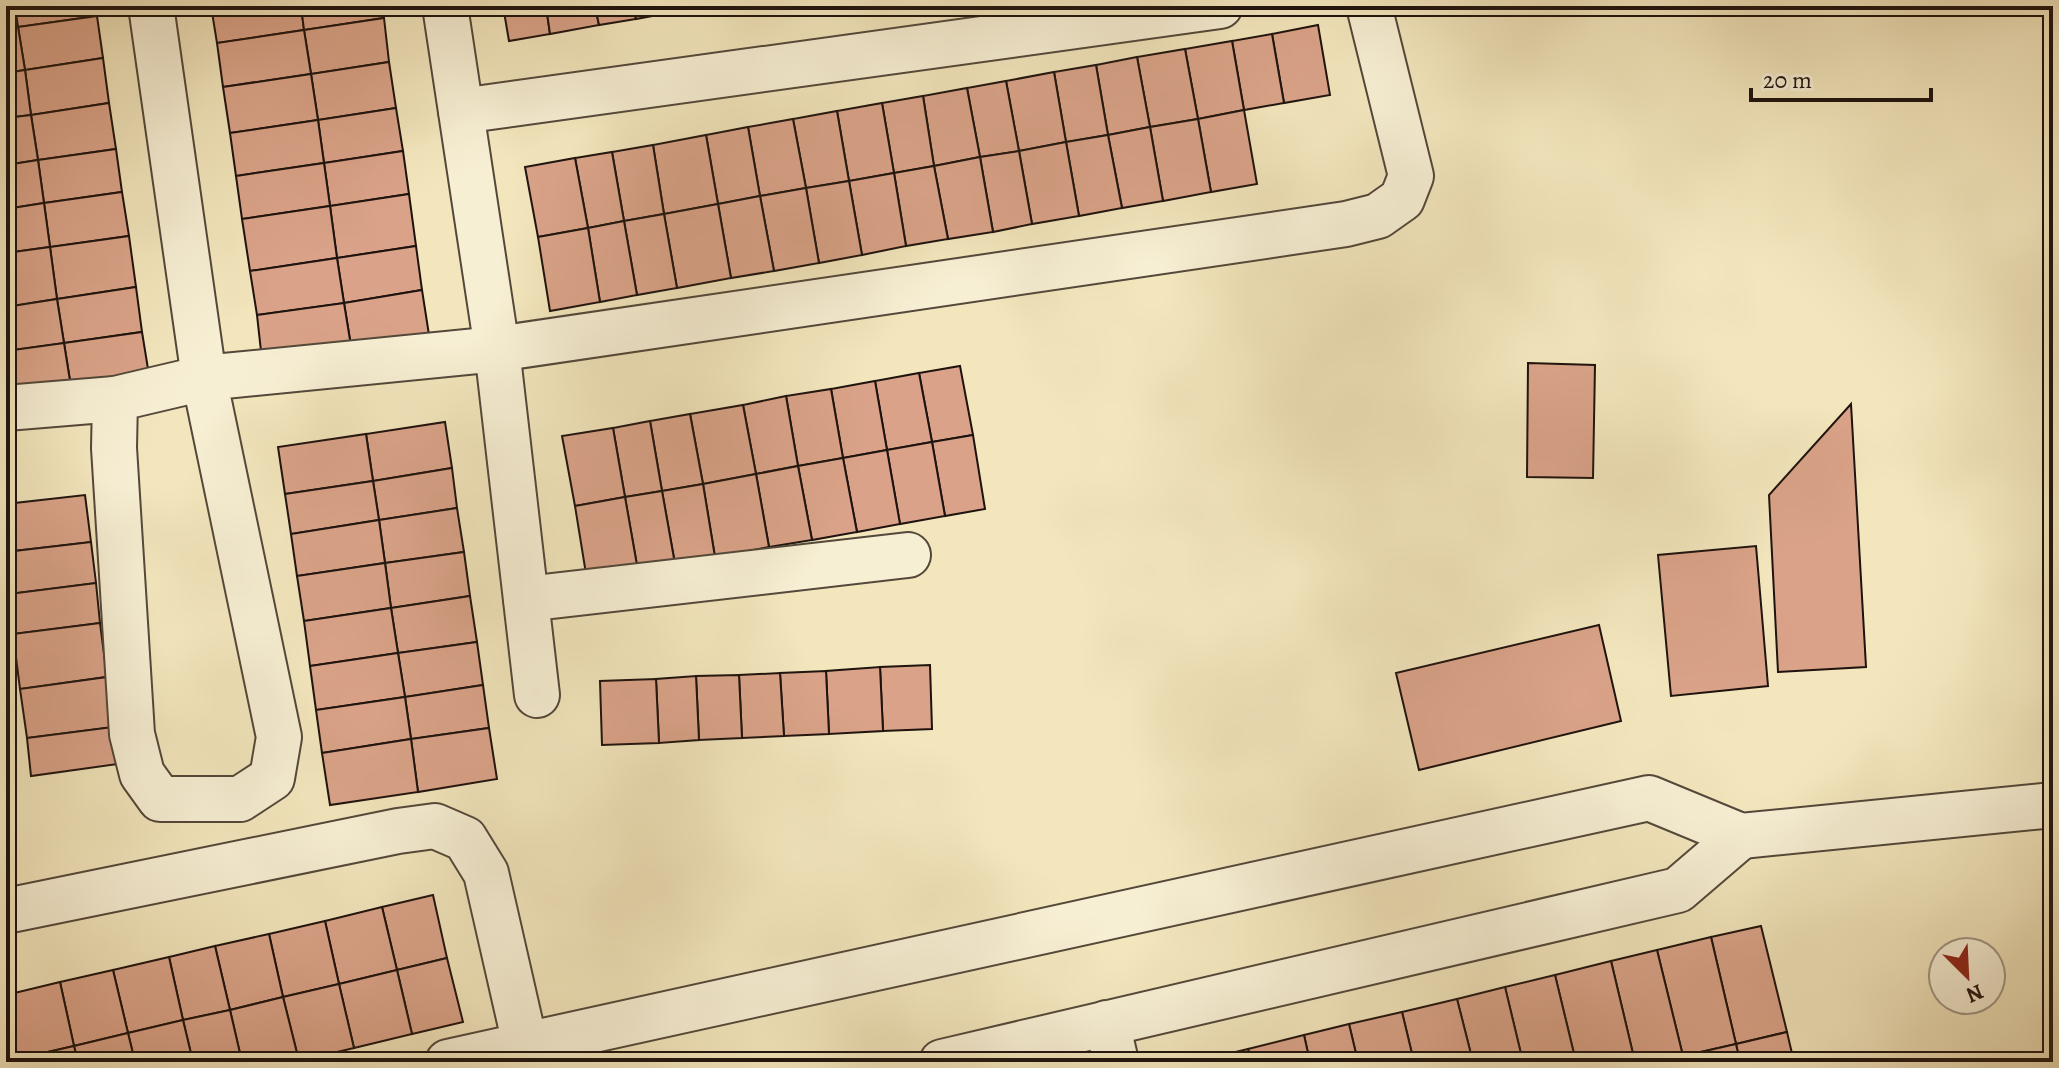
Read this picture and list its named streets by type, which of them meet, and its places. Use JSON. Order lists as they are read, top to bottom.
{
  "scale_bar": "20 m",
  "north": "bottom right"
}
